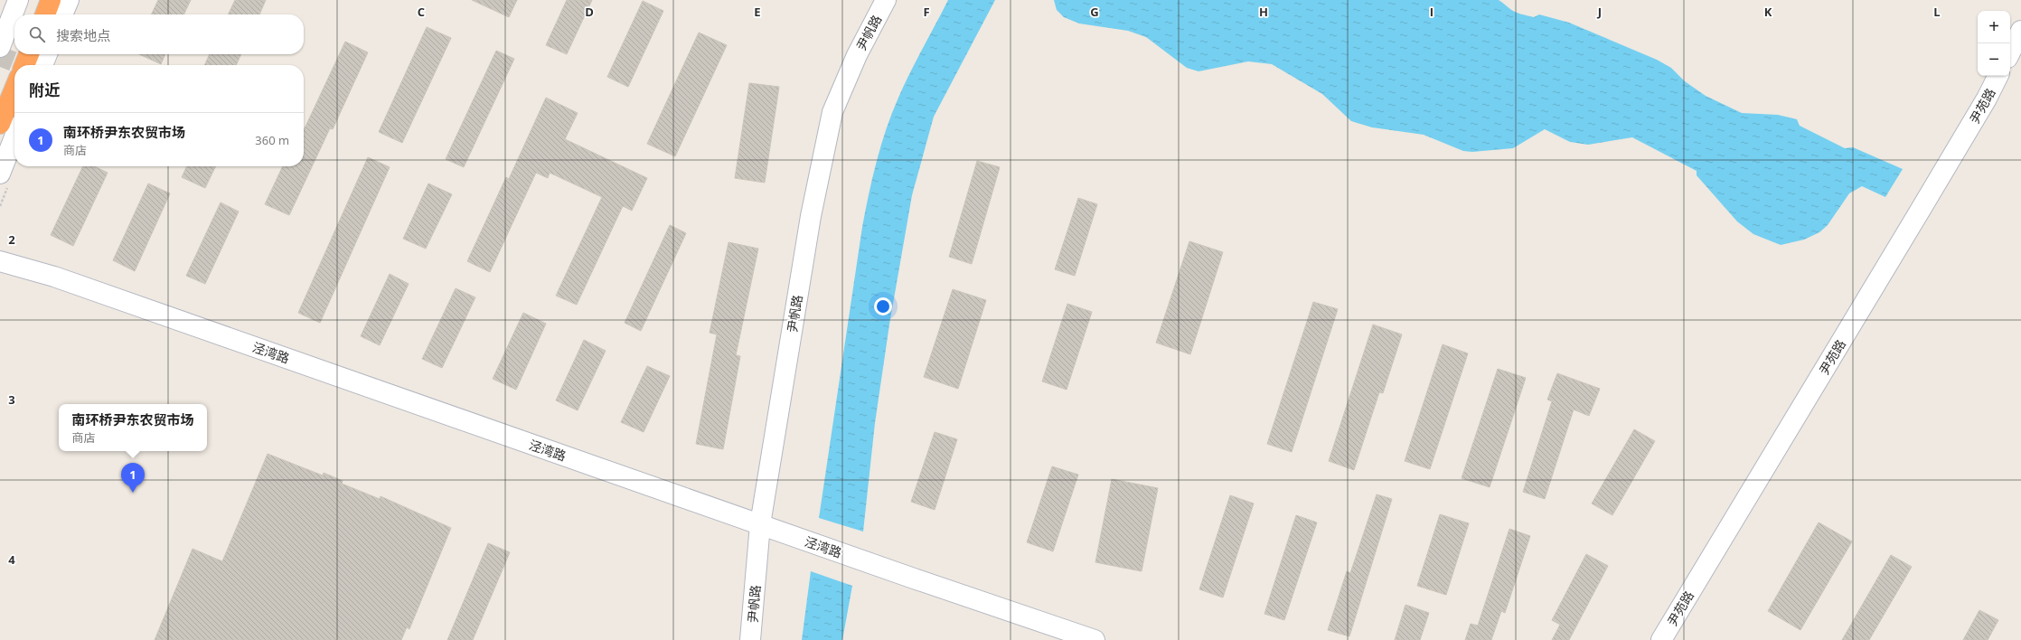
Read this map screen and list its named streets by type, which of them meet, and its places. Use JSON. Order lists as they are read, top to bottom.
{
  "streets": {
    "street": ["尹帆路", "尹苑路", "泾湾路"]
  },
  "crossings": [
    ["尹帆路", "泾湾路"]
  ],
  "page": {
    "map_buttons": ["+", "−"],
    "search": "搜索地点",
    "heading": "附近",
    "list": [
      {
        "mark": "1",
        "name": "南环桥尹东农贸市场",
        "note": "商店",
        "value": "360 m"
      }
    ],
    "popup": ["南环桥尹东农贸市场", "商店"],
    "pins": "1"
  },
  "grid": {
    "columns": [
      "C",
      "D",
      "E",
      "F",
      "G",
      "H",
      "I",
      "J",
      "K",
      "L"
    ],
    "rows": ["2", "3", "4"]
  }
}
